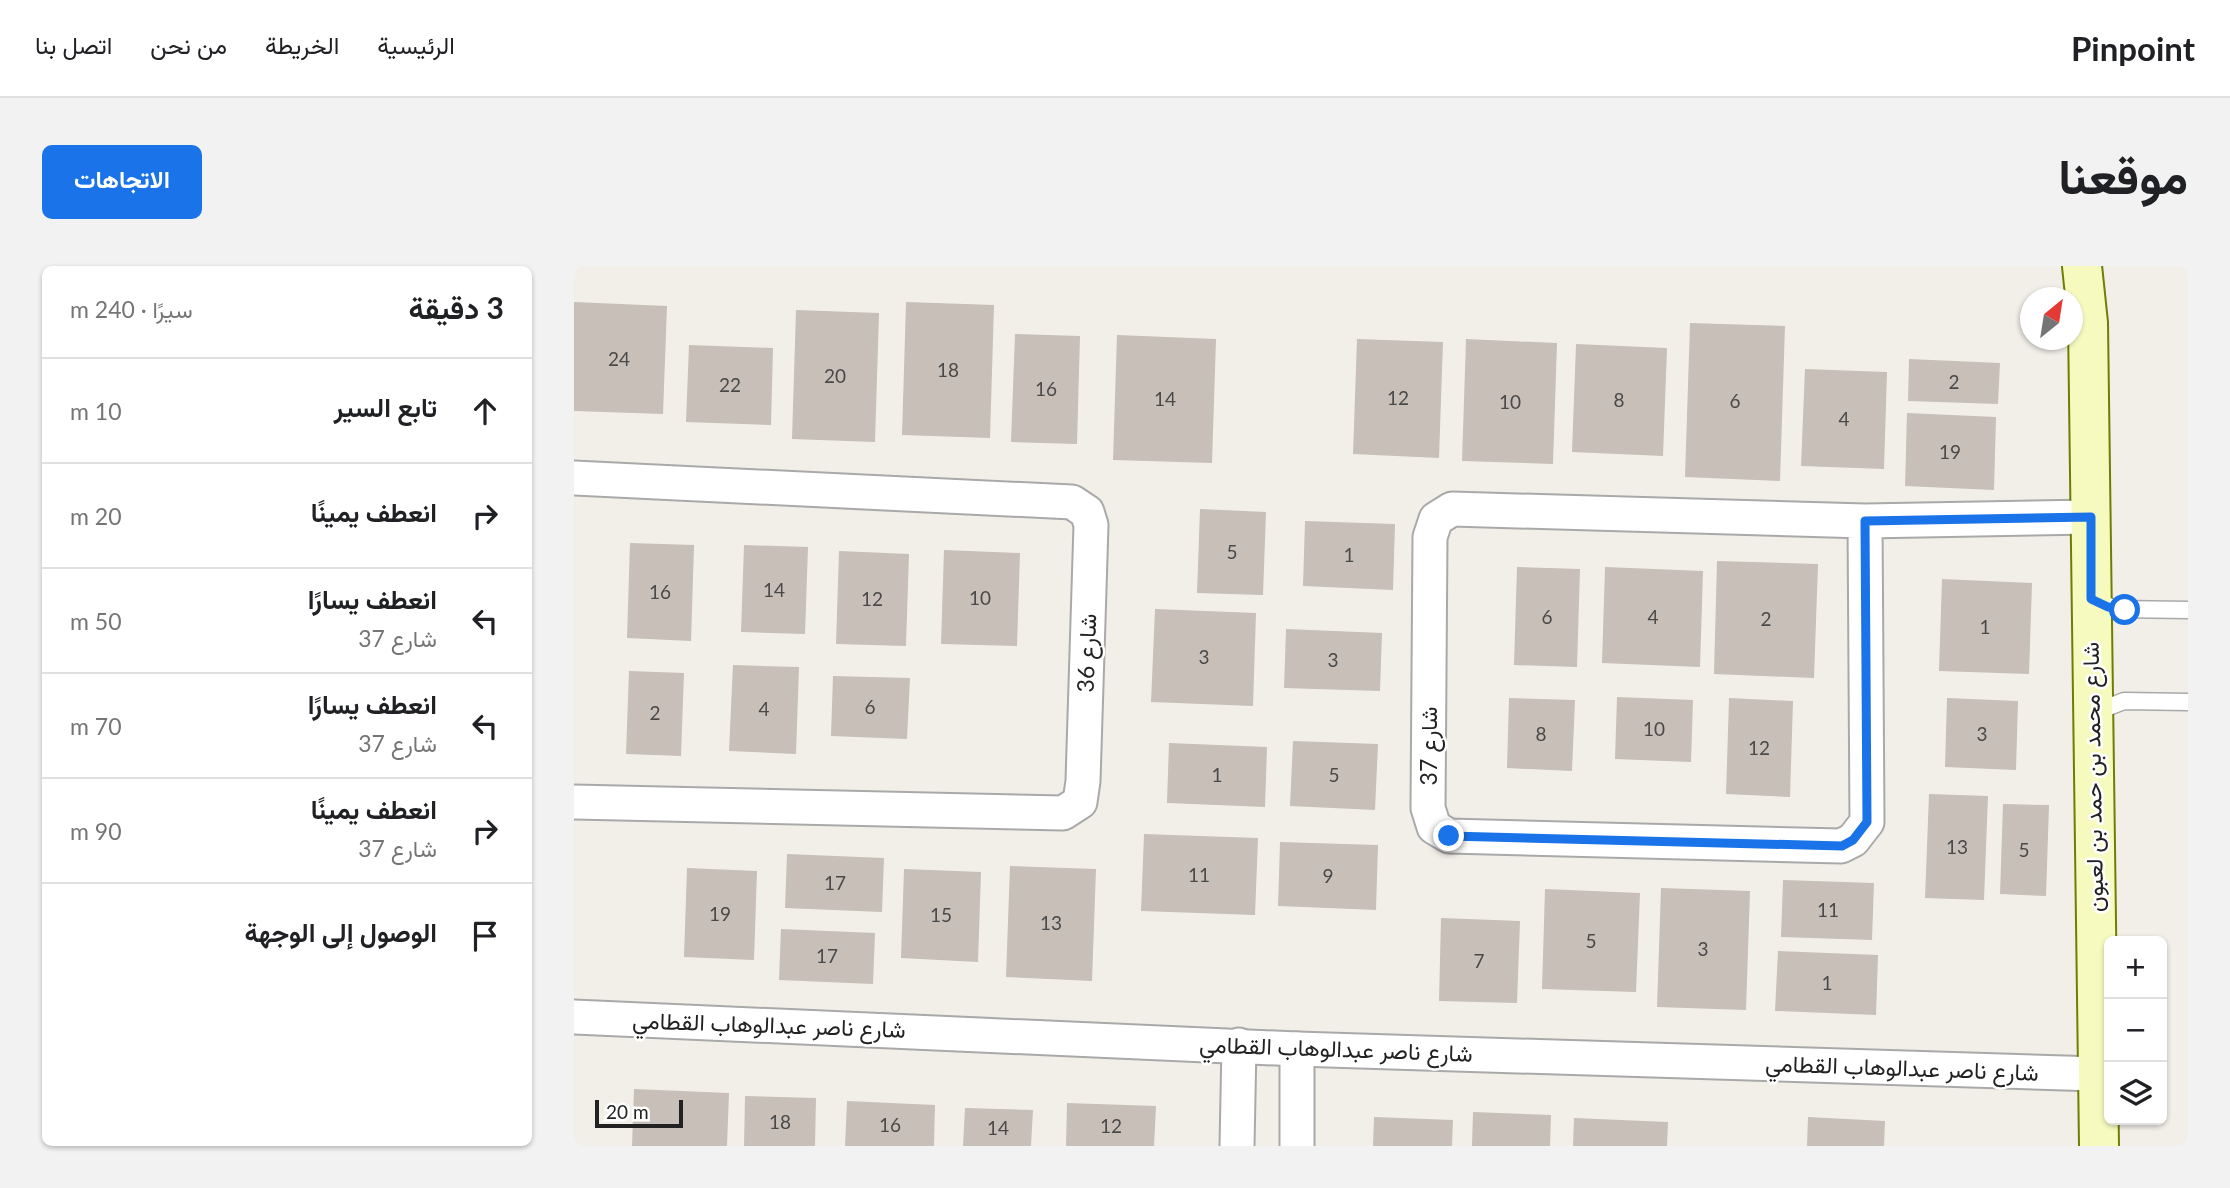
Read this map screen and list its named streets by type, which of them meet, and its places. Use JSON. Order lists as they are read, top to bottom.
{
  "streets": {
    "street": [
      "شارع 36",
      "شارع 37",
      "شارع محمد بن حمد بن لعبون",
      "شارع ناصر عبدالوهاب القطامي"
    ]
  },
  "crossings": [
    ["شارع 37", "شارع محمد بن حمد بن لعبون"],
    ["شارع محمد بن حمد بن لعبون", "شارع ناصر عبدالوهاب القطامي"]
  ],
  "house_numbers": [
    "24",
    "18",
    "20",
    "2",
    "22",
    "16",
    "12",
    "14",
    "8",
    "6",
    "10",
    "4",
    "19",
    "5",
    "1",
    "14",
    "16",
    "10",
    "12",
    "6",
    "4",
    "2",
    "1",
    "3",
    "3",
    "6",
    "4",
    "2",
    "10",
    "8",
    "3",
    "12",
    "1",
    "5",
    "13",
    "5",
    "11",
    "9",
    "17",
    "11",
    "19",
    "15",
    "13",
    "5",
    "3",
    "17",
    "7",
    "1",
    "18",
    "16",
    "12",
    "14"
  ],
  "scale_bar": "20 m",
  "north": "top right",
  "page": {
    "header": "Pinpoint",
    "nav": [
      "الرئيسية",
      "الخريطة",
      "من نحن",
      "اتصل بنا"
    ],
    "title": "موقعنا",
    "buttons": "الاتجاهات",
    "heading": ["3 دقيقة", "سيرًا · 240 m"],
    "list": [
      ["تابع السير", "10 m"],
      ["انعطف يمينًا", "20 m"],
      ["انعطف يسارًا", "شارع 37", "50 m"],
      ["انعطف يسارًا", "شارع 37", "70 m"],
      ["انعطف يمينًا", "شارع 37", "90 m"],
      "الوصول إلى الوجهة"
    ],
    "map_buttons": ["+", "−"],
    "scale": "20 m"
  }
}
